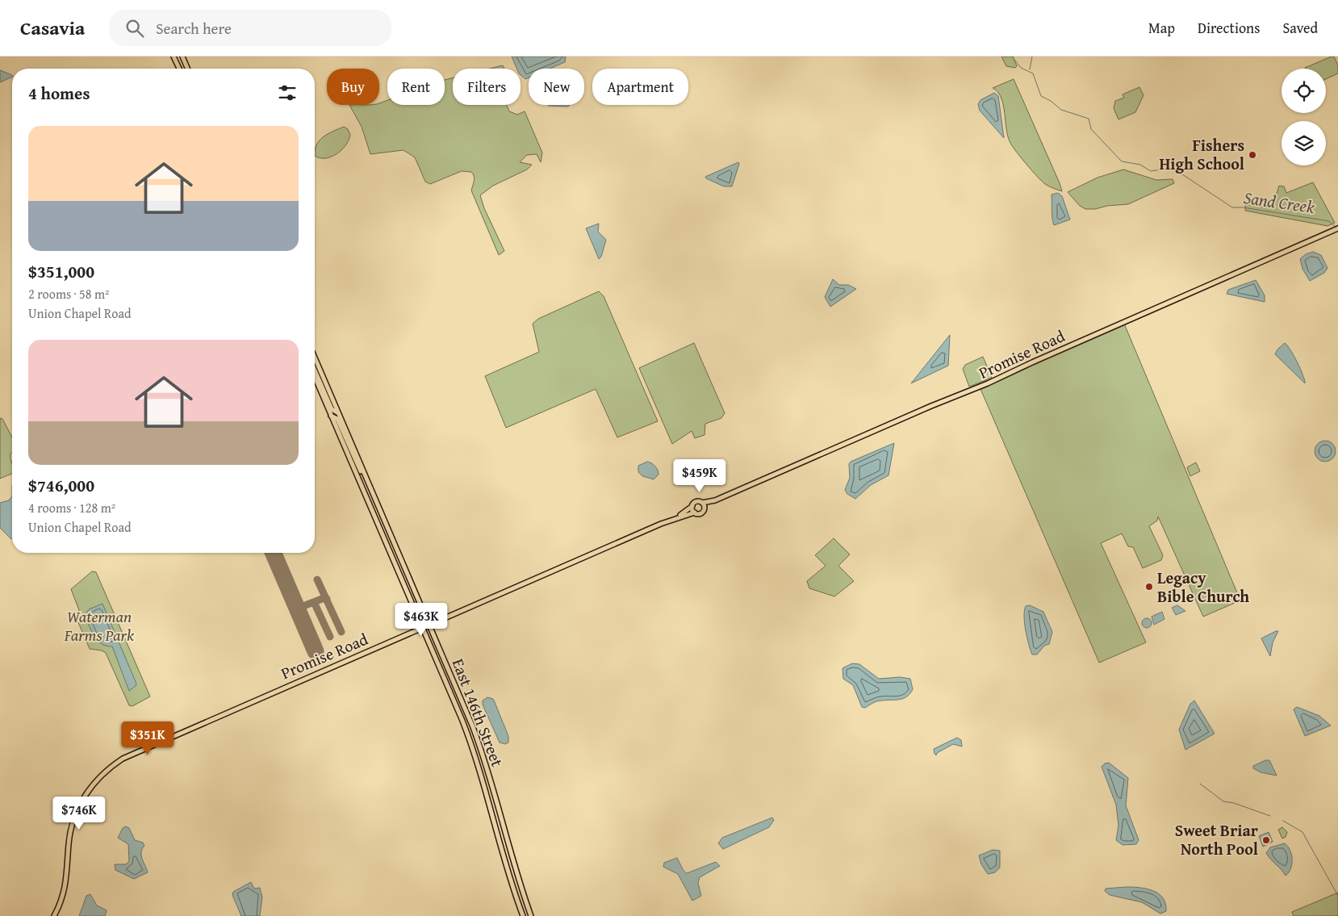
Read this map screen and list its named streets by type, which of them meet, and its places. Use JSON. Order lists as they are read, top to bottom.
{
  "streets": {
    "main road": ["Promise Road", "East 146th Street"]
  },
  "crossings": [
    ["Promise Road", "East 146th Street"]
  ],
  "water": ["Sand Creek"],
  "parks": ["Waterman Farms Park"],
  "places": ["Fishers High School", "Legacy Bible Church", "Sweet Briar North Pool"],
  "page": {
    "header": "Casavia",
    "search": "Search here",
    "nav": ["Map", "Directions", "Saved"],
    "chip": [
      "Buy",
      "Rent",
      "Filters",
      "New",
      "Apartment"
    ],
    "heading": "4 homes",
    "list": [
      {
        "name": "$351,000",
        "note": "2 rooms · 58 m² · Union Chapel Road"
      },
      {
        "name": "$746,000",
        "note": "4 rooms · 128 m² · Union Chapel Road"
      }
    ],
    "price": [
      "$459K",
      "$463K",
      "$351K",
      "$746K"
    ]
  }
}
